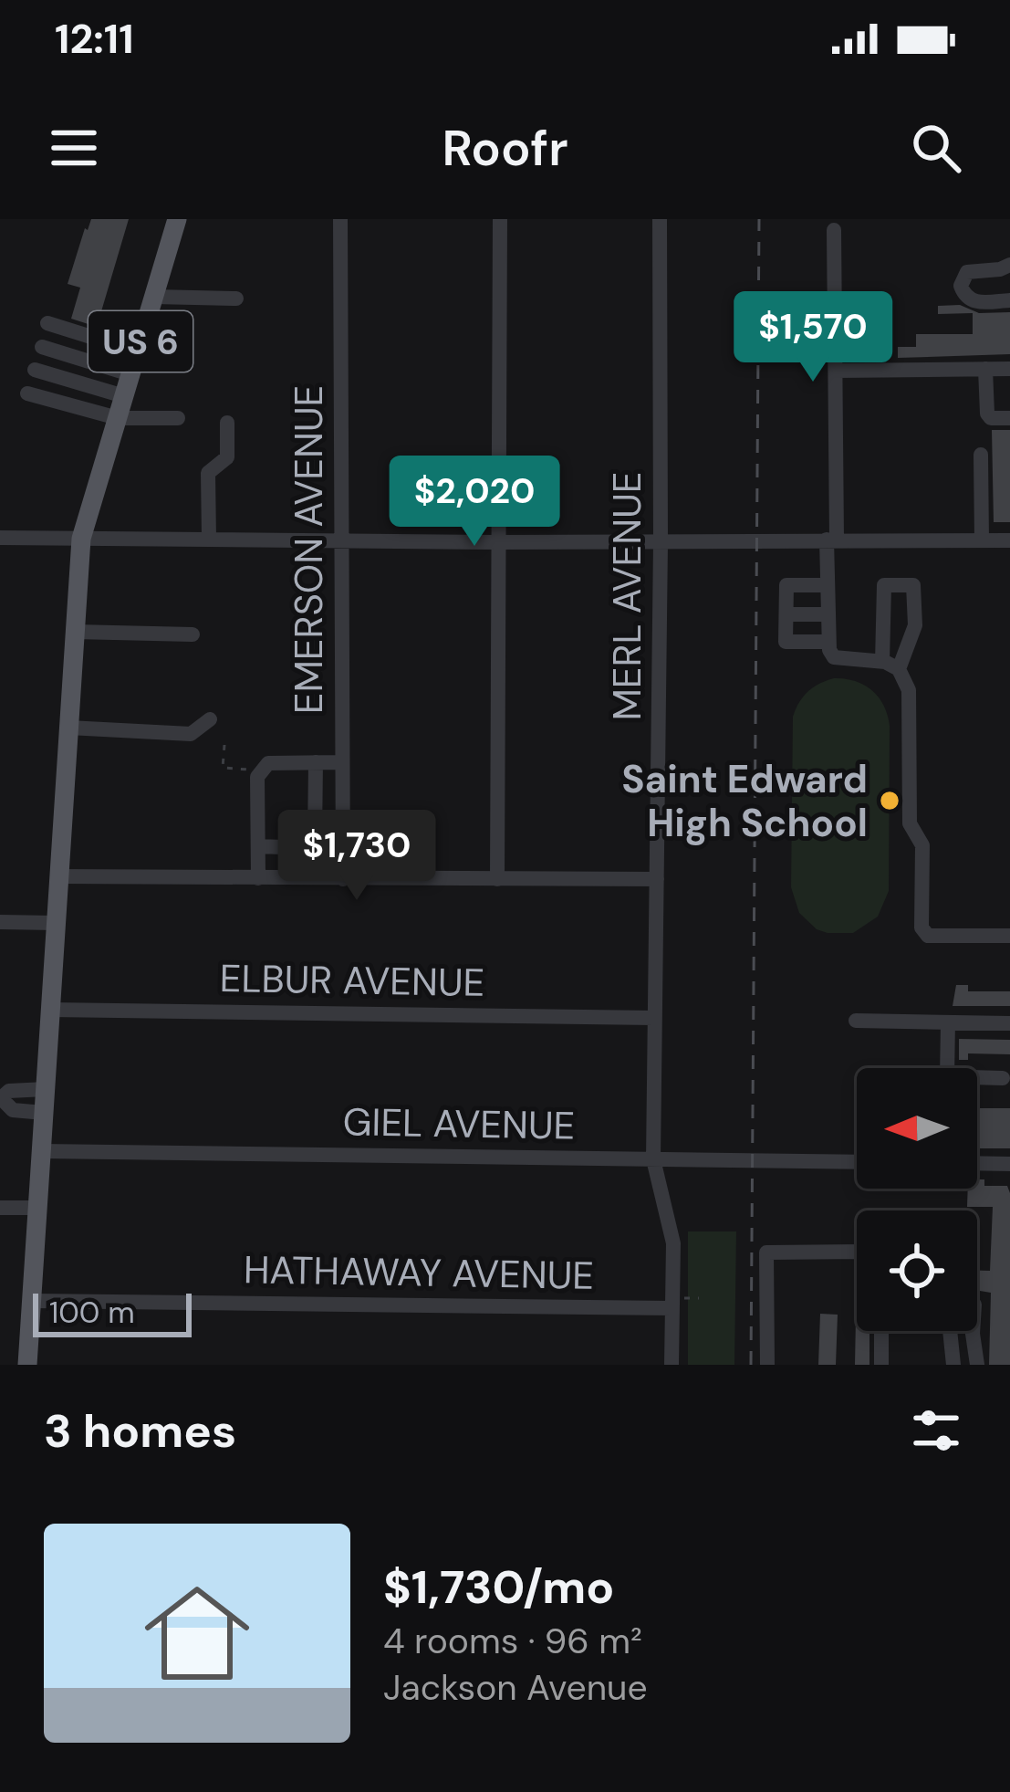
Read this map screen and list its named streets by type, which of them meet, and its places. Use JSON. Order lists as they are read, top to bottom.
{
  "streets": {
    "main road": ["US 6"],
    "street": [
      "EMERSON AVENUE",
      "MERL AVENUE",
      "ELBUR AVENUE",
      "GIEL AVENUE",
      "HATHAWAY AVENUE"
    ]
  },
  "crossings": [
    ["US 6", "ELBUR AVENUE"],
    ["US 6", "GIEL AVENUE"],
    ["US 6", "HATHAWAY AVENUE"],
    ["MERL AVENUE", "ELBUR AVENUE"],
    ["MERL AVENUE", "GIEL AVENUE"],
    ["MERL AVENUE", "HATHAWAY AVENUE"]
  ],
  "places": ["Saint Edward High School"],
  "scale_bar": "100 m",
  "north": "left",
  "page": {
    "status": "12:11",
    "header": "Roofr",
    "price": ["$1,570", "$2,020", "$1,730"],
    "scale": "100 m",
    "heading": "3 homes",
    "list": [
      {
        "name": "$1,730/mo",
        "note": "4 rooms · 96 m² · Jackson Avenue"
      }
    ]
  }
}
